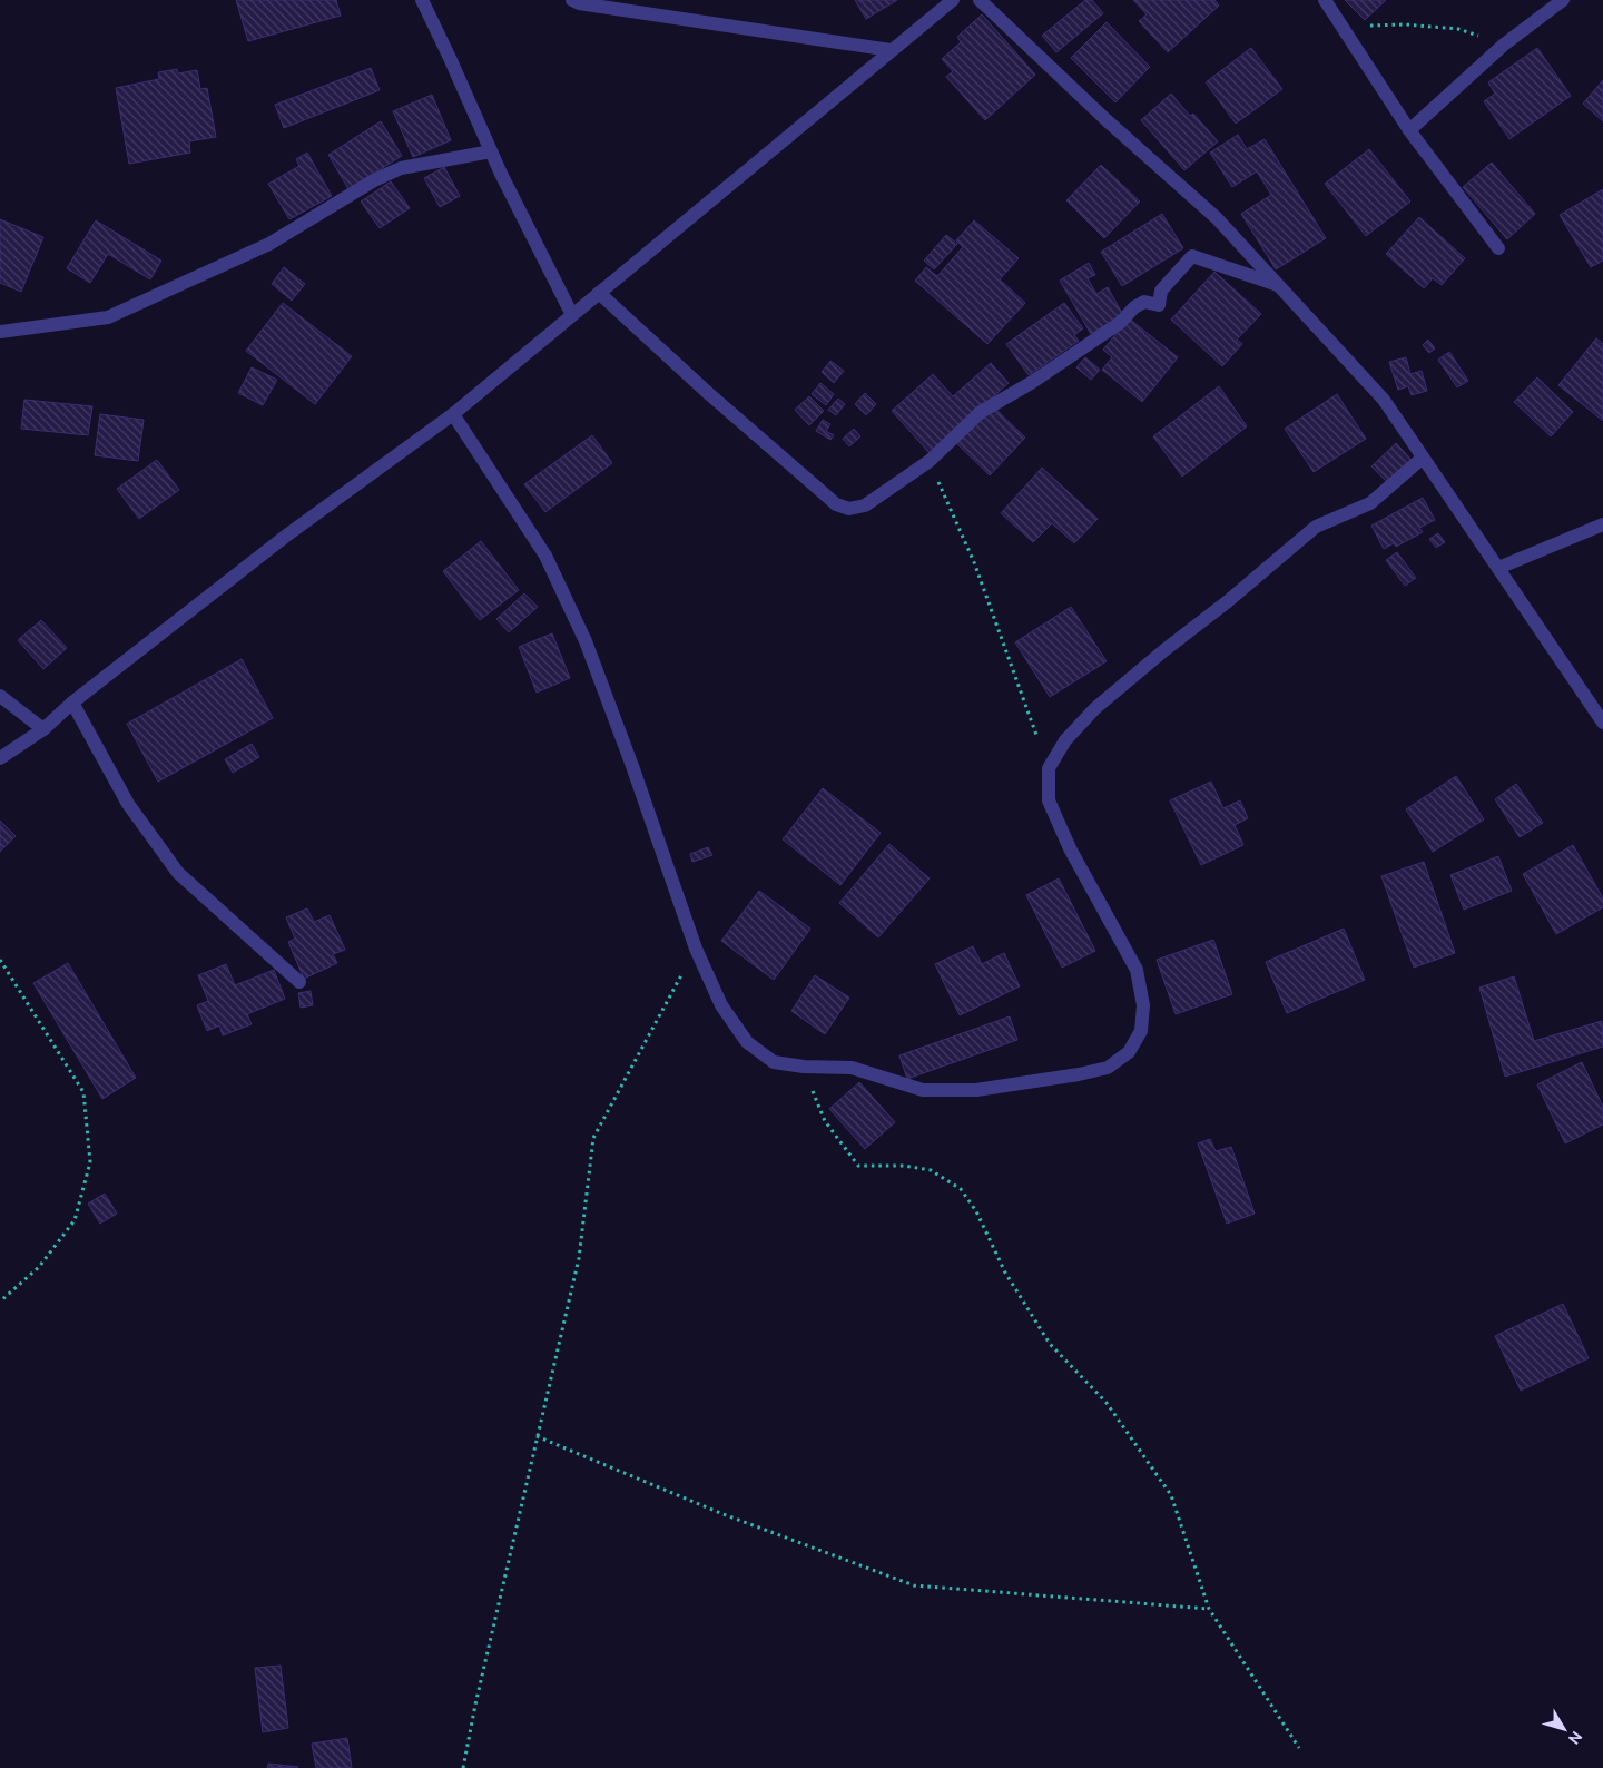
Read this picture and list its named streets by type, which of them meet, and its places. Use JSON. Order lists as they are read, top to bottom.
{
  "north": "bottom right"
}
